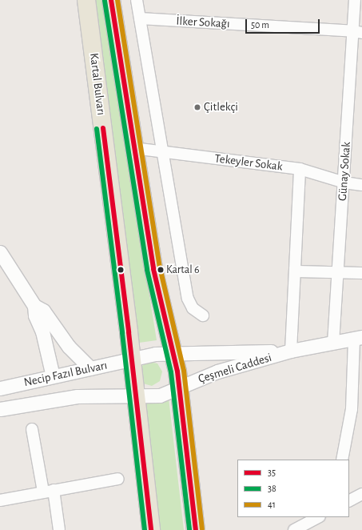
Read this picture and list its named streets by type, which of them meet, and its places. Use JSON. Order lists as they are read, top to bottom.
{
  "streets": {
    "main road": ["Kartal Bulvarı"],
    "street": [
      "İlker Sokağı",
      "Tekeyler Sokak",
      "Günay Sokak",
      "Çeşmeli Caddesi",
      "Necip Fazıl Bulvarı"
    ]
  },
  "crossings": [
    ["İlker Sokağı", "Günay Sokak"],
    ["Kartal Bulvarı", "Tekeyler Sokak"],
    ["Kartal Bulvarı", "Çeşmeli Caddesi"],
    ["Kartal Bulvarı", "Necip Fazıl Bulvarı"],
    ["Tekeyler Sokak", "Günay Sokak"],
    ["Günay Sokak", "Çeşmeli Caddesi"],
    ["Çeşmeli Caddesi", "Necip Fazıl Bulvarı"]
  ],
  "places": ["Çitlekçi", "Kartal 6"],
  "lines": ["transit line 35", "transit line 41", "transit line 38"],
  "legend": ["35", "38", "41"],
  "scale_bar": "50 m"
}
